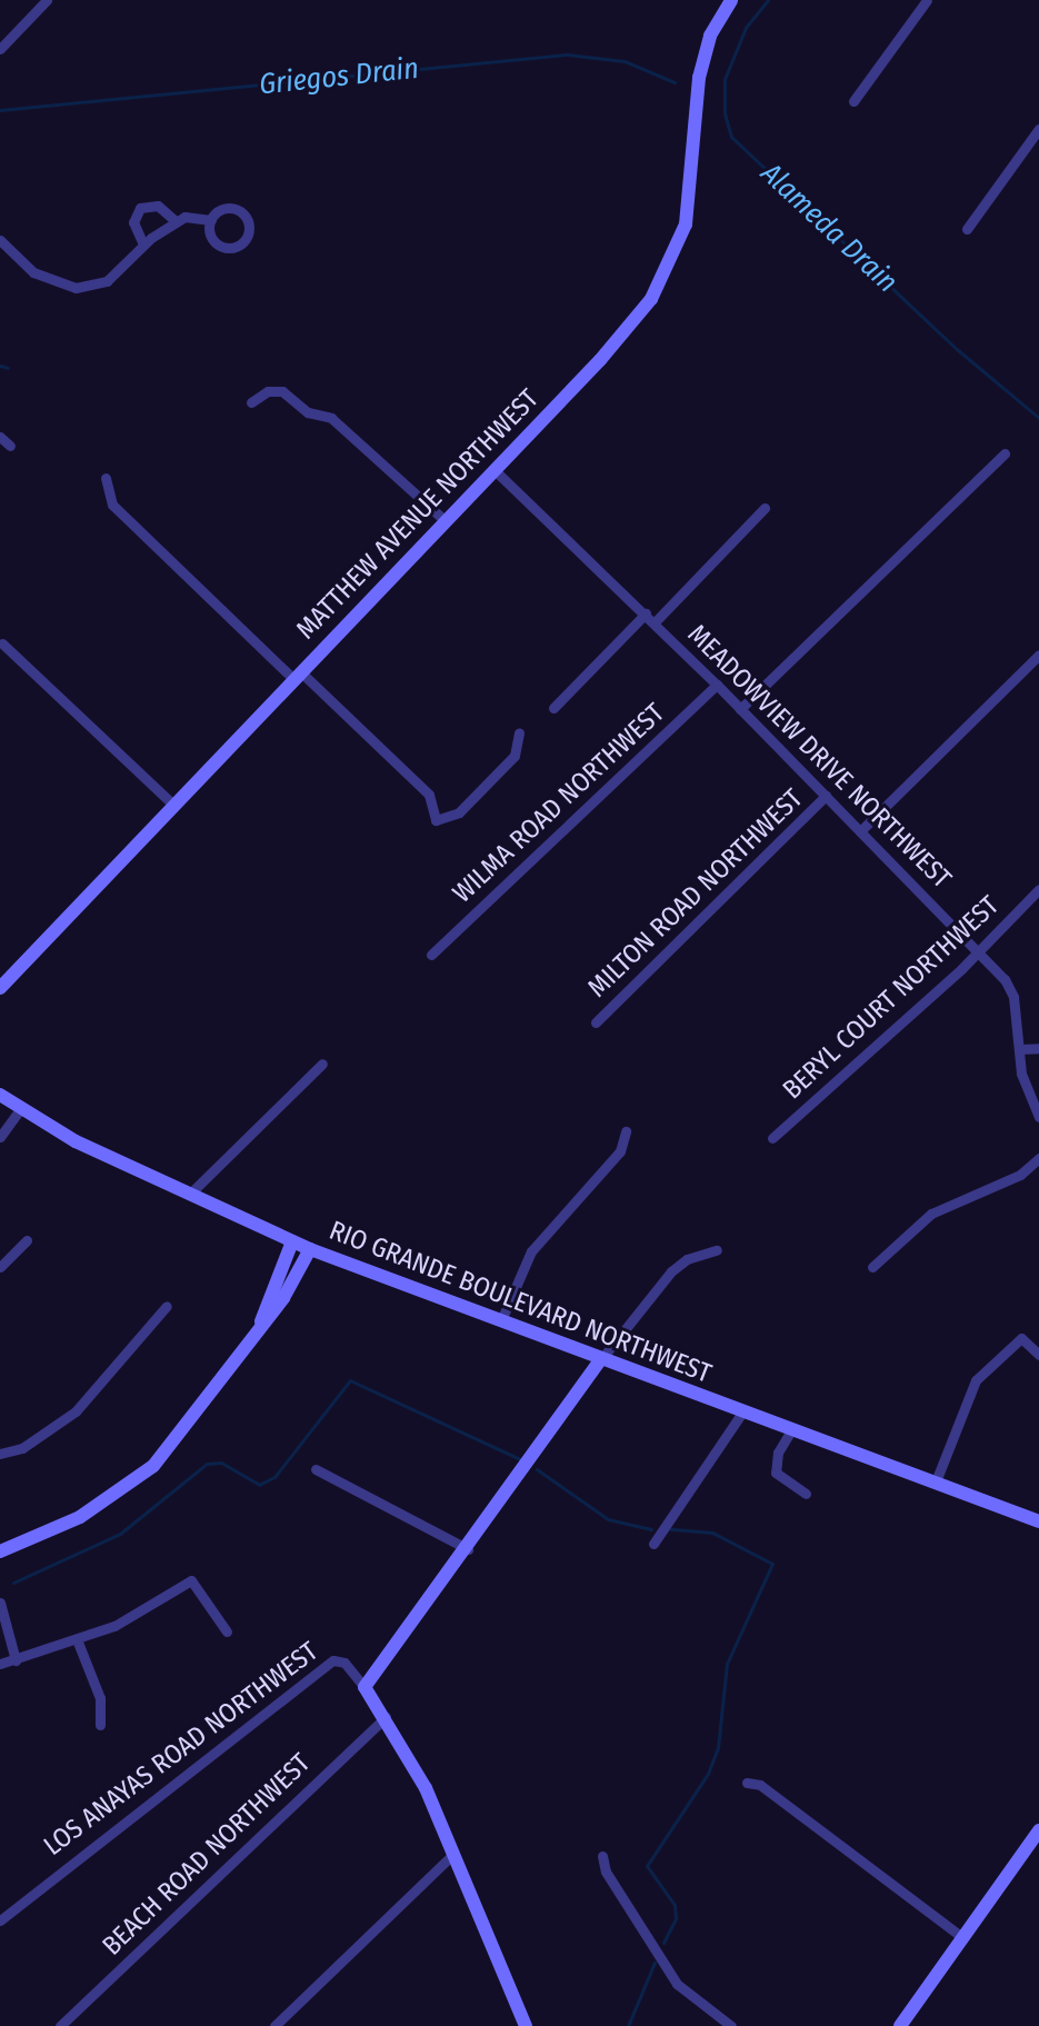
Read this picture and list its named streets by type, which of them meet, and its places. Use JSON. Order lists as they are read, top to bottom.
{
  "streets": {
    "street": [
      "MATTHEW AVENUE NORTHWEST",
      "MEADOWVIEW DRIVE NORTHWEST",
      "WILMA ROAD NORTHWEST",
      "MILTON ROAD NORTHWEST",
      "BERYL COURT NORTHWEST",
      "RIO GRANDE BOULEVARD NORTHWEST",
      "LOS ANAYAS ROAD NORTHWEST",
      "BEACH ROAD NORTHWEST"
    ]
  },
  "crossings": [
    ["MATTHEW AVENUE NORTHWEST", "MEADOWVIEW DRIVE NORTHWEST"],
    ["MEADOWVIEW DRIVE NORTHWEST", "WILMA ROAD NORTHWEST"],
    ["MEADOWVIEW DRIVE NORTHWEST", "MILTON ROAD NORTHWEST"],
    ["MEADOWVIEW DRIVE NORTHWEST", "BERYL COURT NORTHWEST"]
  ],
  "water": ["Griegos Drain", "Alameda Drain"]
}
